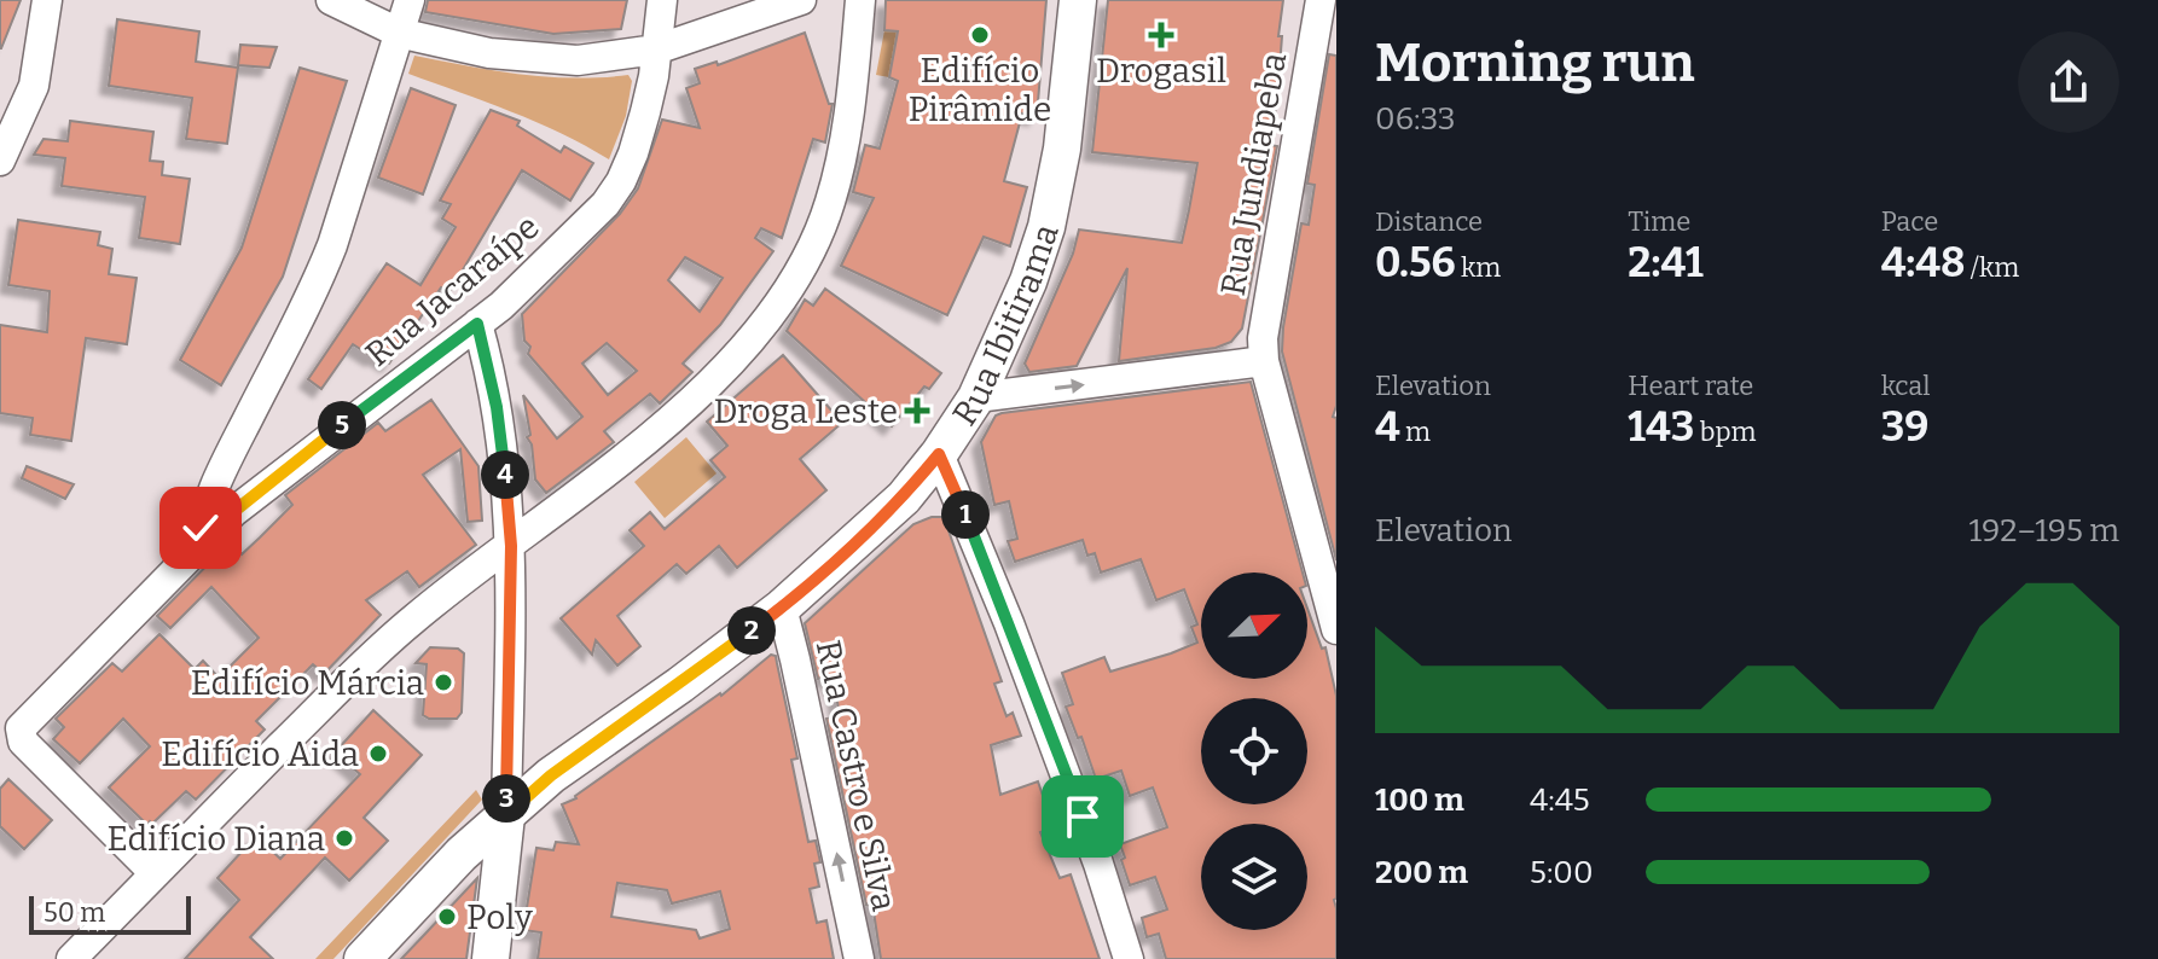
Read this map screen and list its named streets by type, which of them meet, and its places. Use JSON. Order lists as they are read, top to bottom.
{
  "streets": {
    "main road": ["Rua Ibitirama"],
    "street": ["Rua Jundiapeba", "Rua Jacaraípe", "Rua Castro e Silva"]
  },
  "crossings": [
    ["Rua Ibitirama", "Rua Castro e Silva"]
  ],
  "places": {
    "other": [
      "Edifício Pirâmide",
      "Edifício Márcia",
      "Edifício Aida",
      "Edifício Diana",
      "Poly"
    ],
    "health": ["Drogasil", "Droga Leste"]
  },
  "scale_bar": "50 m",
  "north": "top right",
  "page": {
    "heading": ["Morning run", "06:33"],
    "stats": [
      ["Distance", "0.56 km"],
      ["Time", "2:41"],
      ["Pace", "4:48 /km"],
      ["Elevation", "4 m"],
      ["Heart rate", "143 bpm"],
      ["kcal", "39"]
    ],
    "pins": [
      "5",
      "4",
      "1",
      "2",
      "3"
    ],
    "chart": ["Elevation", "192–195 m"],
    "list": [
      {
        "name": "100 m",
        "note": "4:45"
      },
      {
        "name": "200 m",
        "note": "5:00"
      }
    ],
    "scale": "50 m"
  }
}
